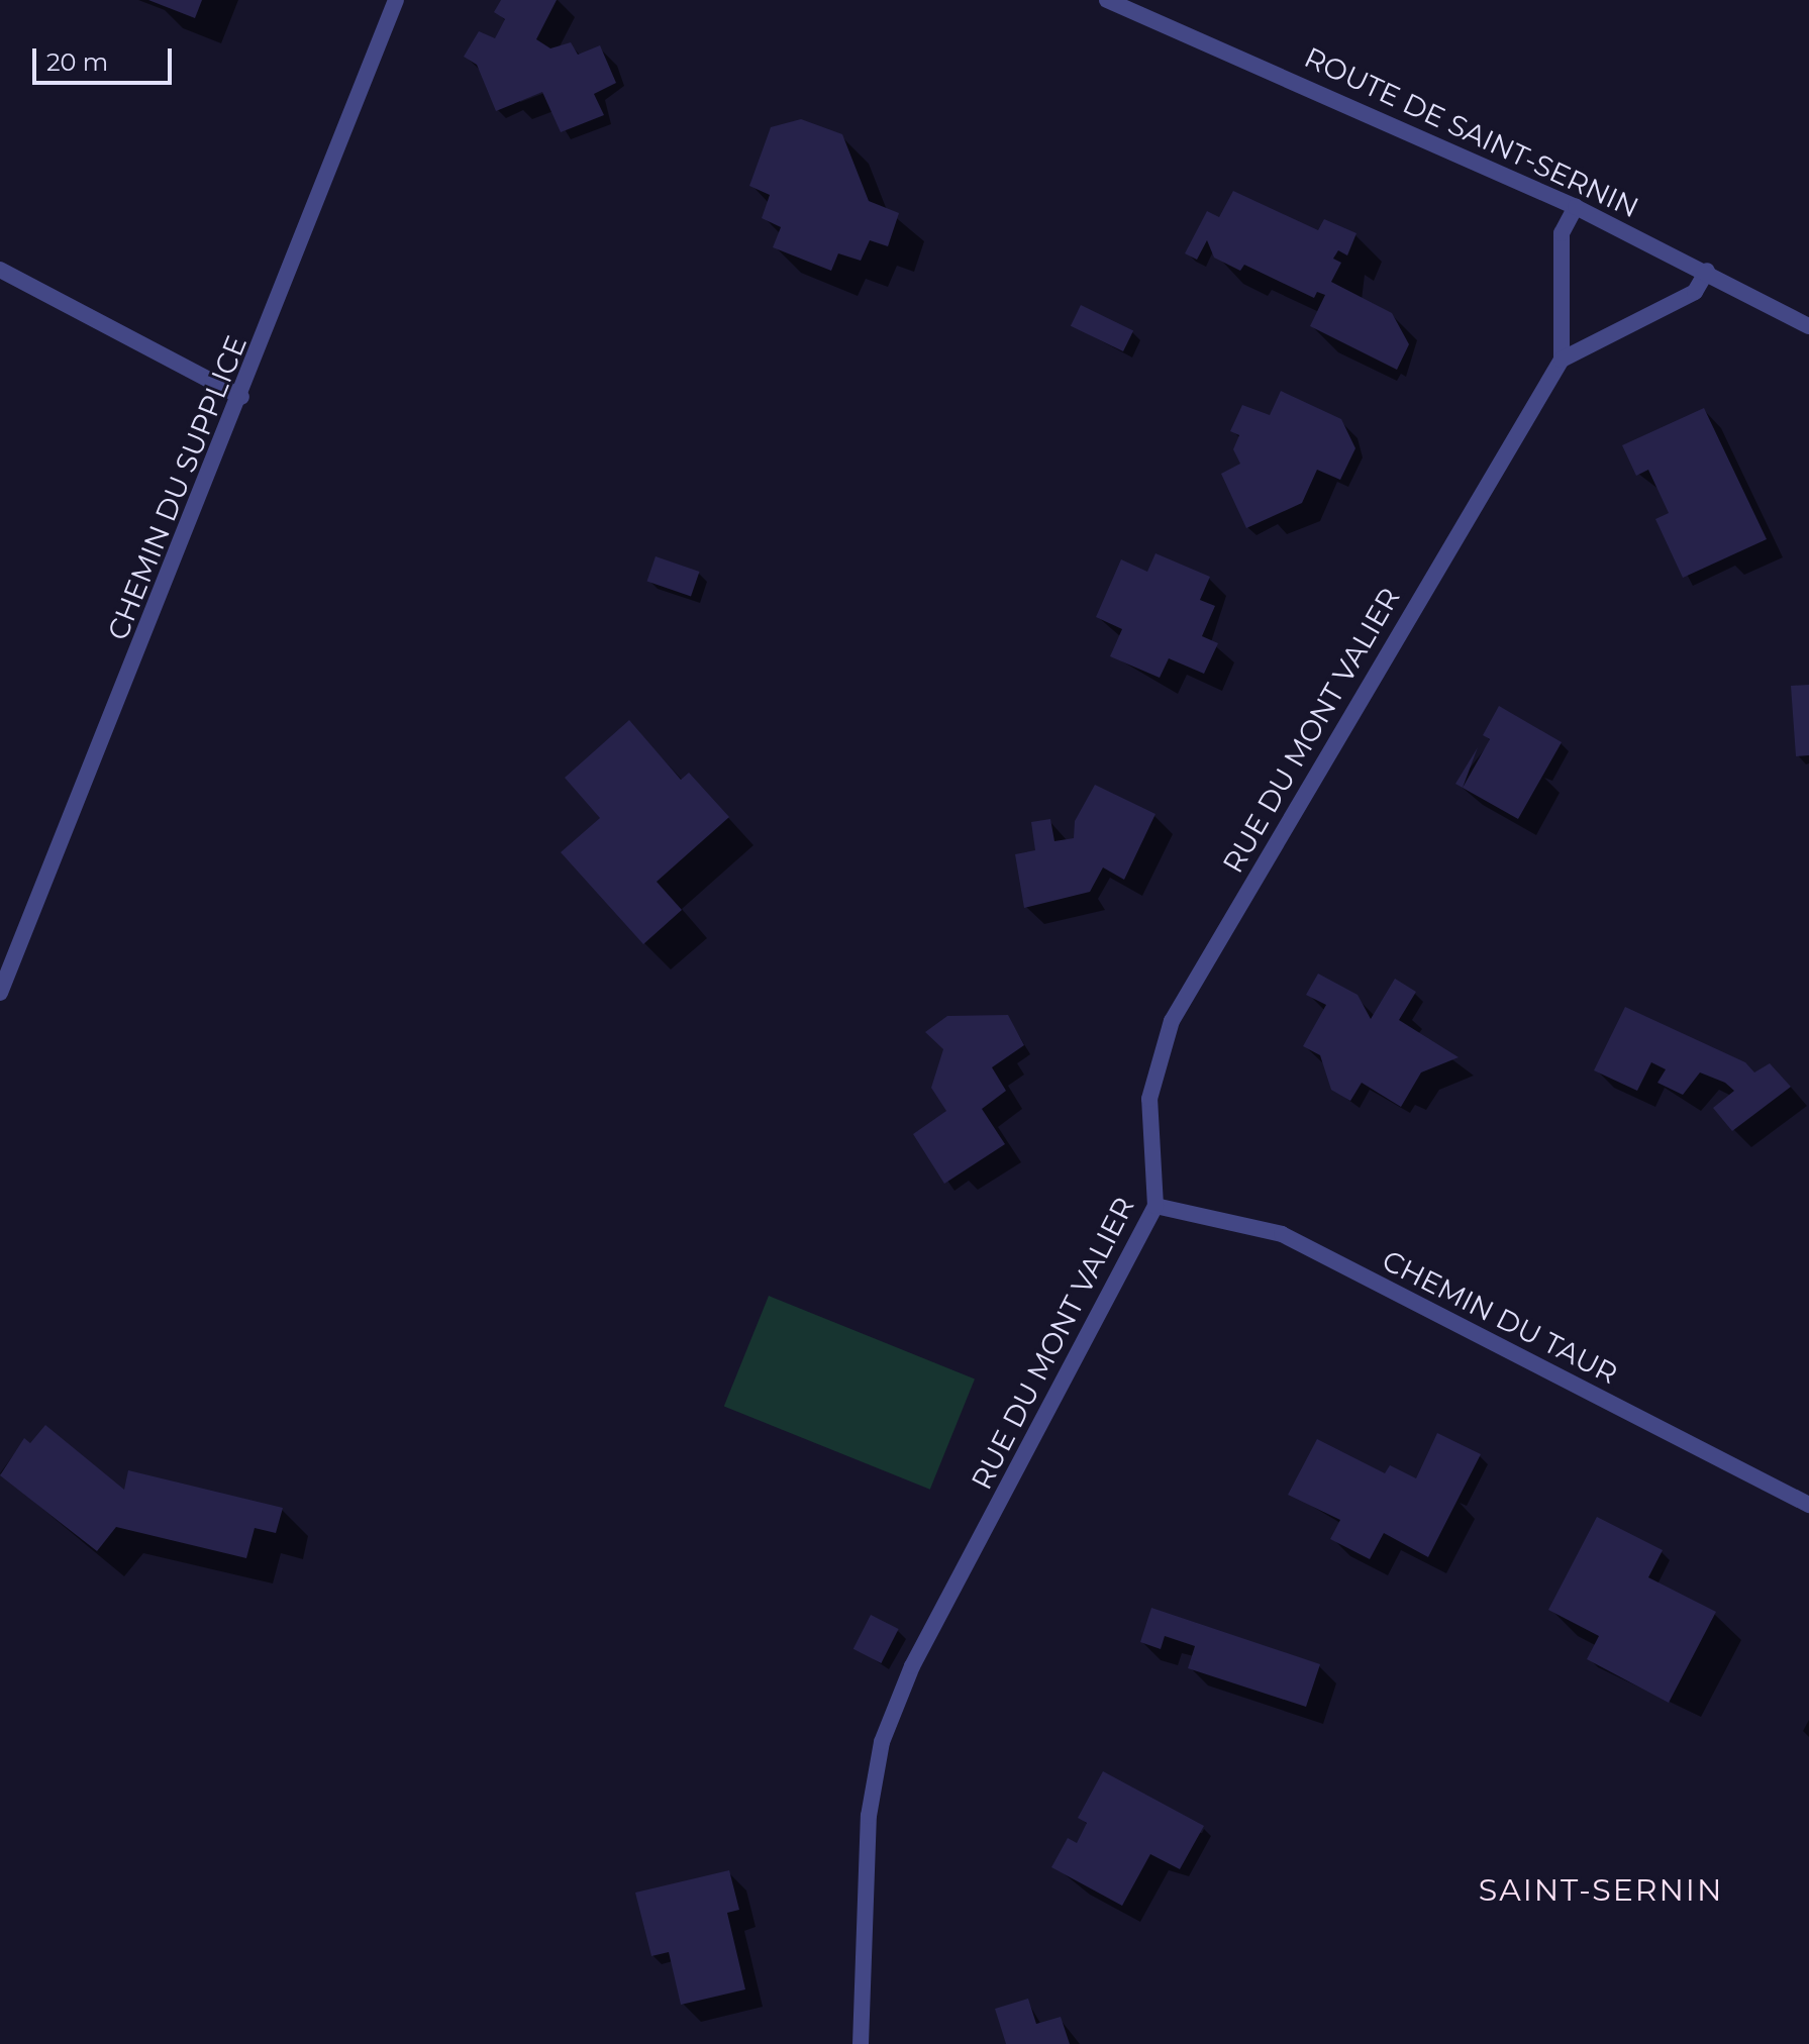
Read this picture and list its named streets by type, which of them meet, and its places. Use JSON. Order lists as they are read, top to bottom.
{
  "streets": {
    "street": [
      "ROUTE DE SAINT-SERNIN",
      "CHEMIN DU SUPPLICE",
      "RUE DU MONT VALIER",
      "CHEMIN DU TAUR"
    ]
  },
  "crossings": [
    ["RUE DU MONT VALIER", "CHEMIN DU TAUR"]
  ],
  "districts": ["SAINT-SERNIN"],
  "scale_bar": "20 m"
}
